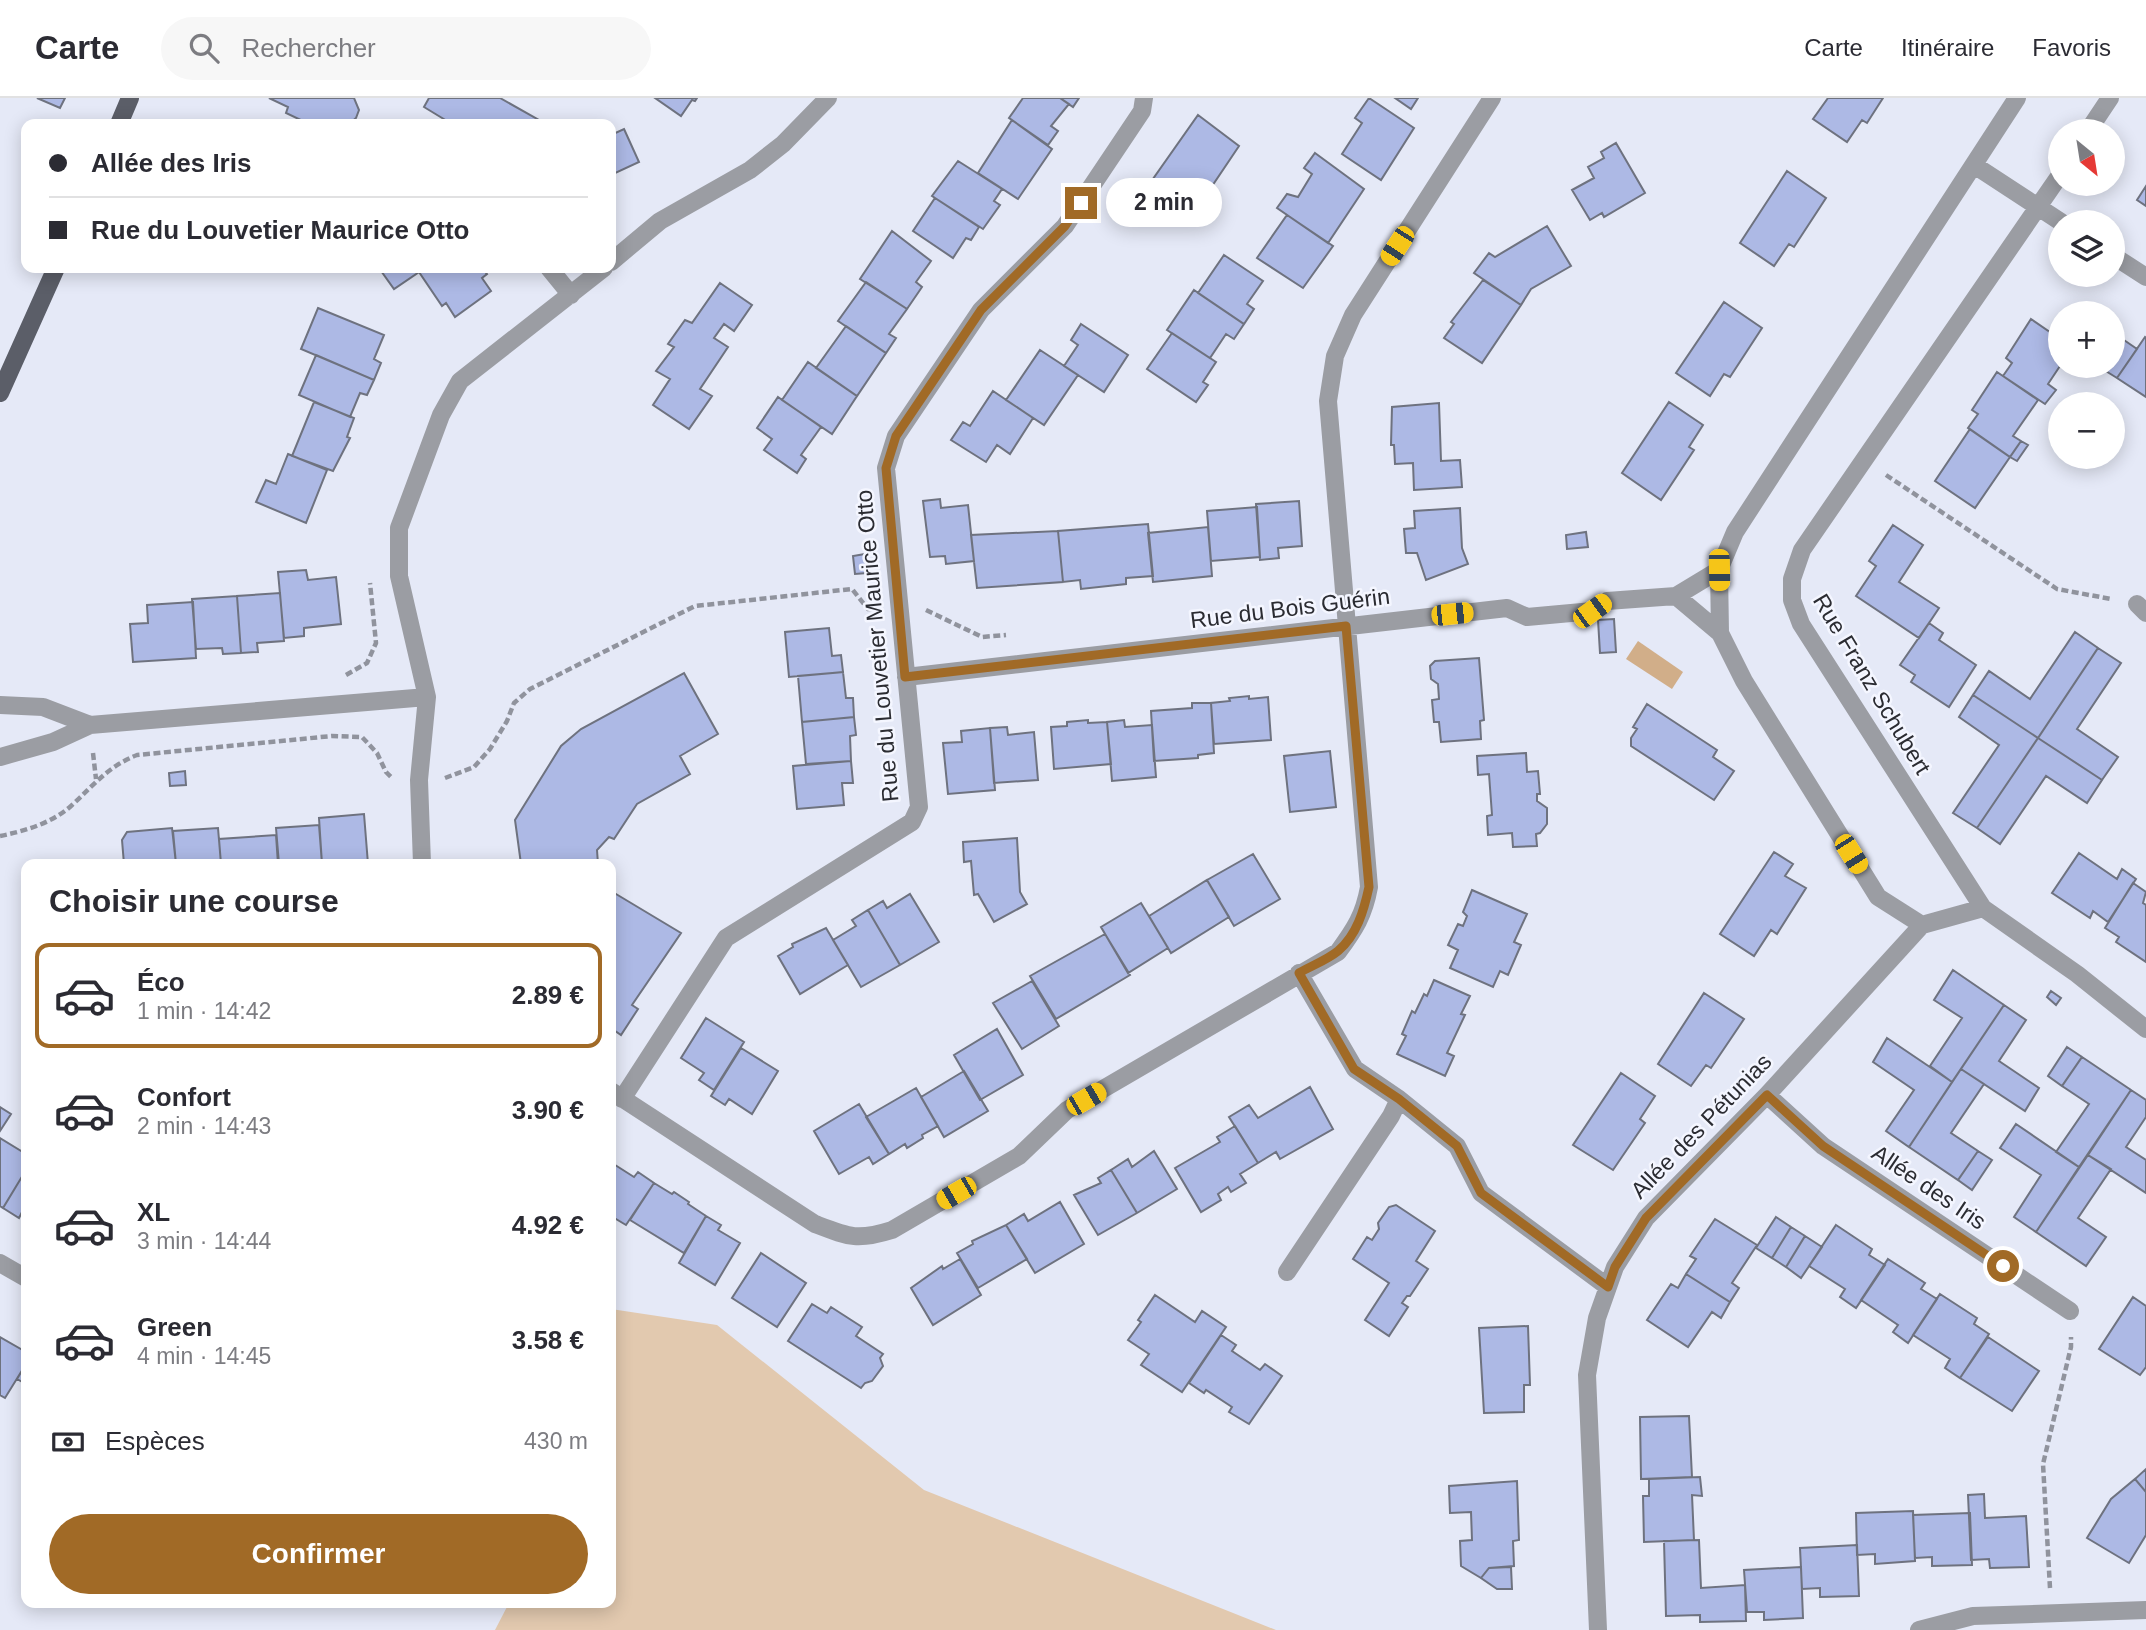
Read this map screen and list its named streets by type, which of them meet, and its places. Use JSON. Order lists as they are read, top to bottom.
{
  "streets": {
    "street": [
      "Rue du Bois Guérin",
      "Rue du Louvetier Maurice Otto",
      "Rue Franz Schubert",
      "Allée des Pétunias",
      "Allée des Iris"
    ]
  },
  "crossings": [
    ["Rue du Bois Guérin", "Rue du Louvetier Maurice Otto"],
    ["Allée des Pétunias", "Allée des Iris"]
  ],
  "north": "bottom right",
  "page": {
    "header": "Carte",
    "search": "Rechercher",
    "nav": ["Carte", "Itinéraire", "Favoris"],
    "map_buttons": ["+", "−"],
    "banner": ["Allée des Iris", "Rue du Louvetier Maurice Otto"],
    "bubble": "2 min",
    "heading": "Choisir une course",
    "list": [
      {
        "name": "Éco",
        "note": "1 min · 14:42",
        "value": "2.89 €"
      },
      {
        "name": "Confort",
        "note": "2 min · 14:43",
        "value": "3.90 €"
      },
      {
        "name": "XL",
        "note": "3 min · 14:44",
        "value": "4.92 €"
      },
      {
        "name": "Green",
        "note": "4 min · 14:45",
        "value": "3.58 €"
      }
    ],
    "pay": ["Espèces", "430 m"],
    "buttons": "Confirmer"
  }
}
